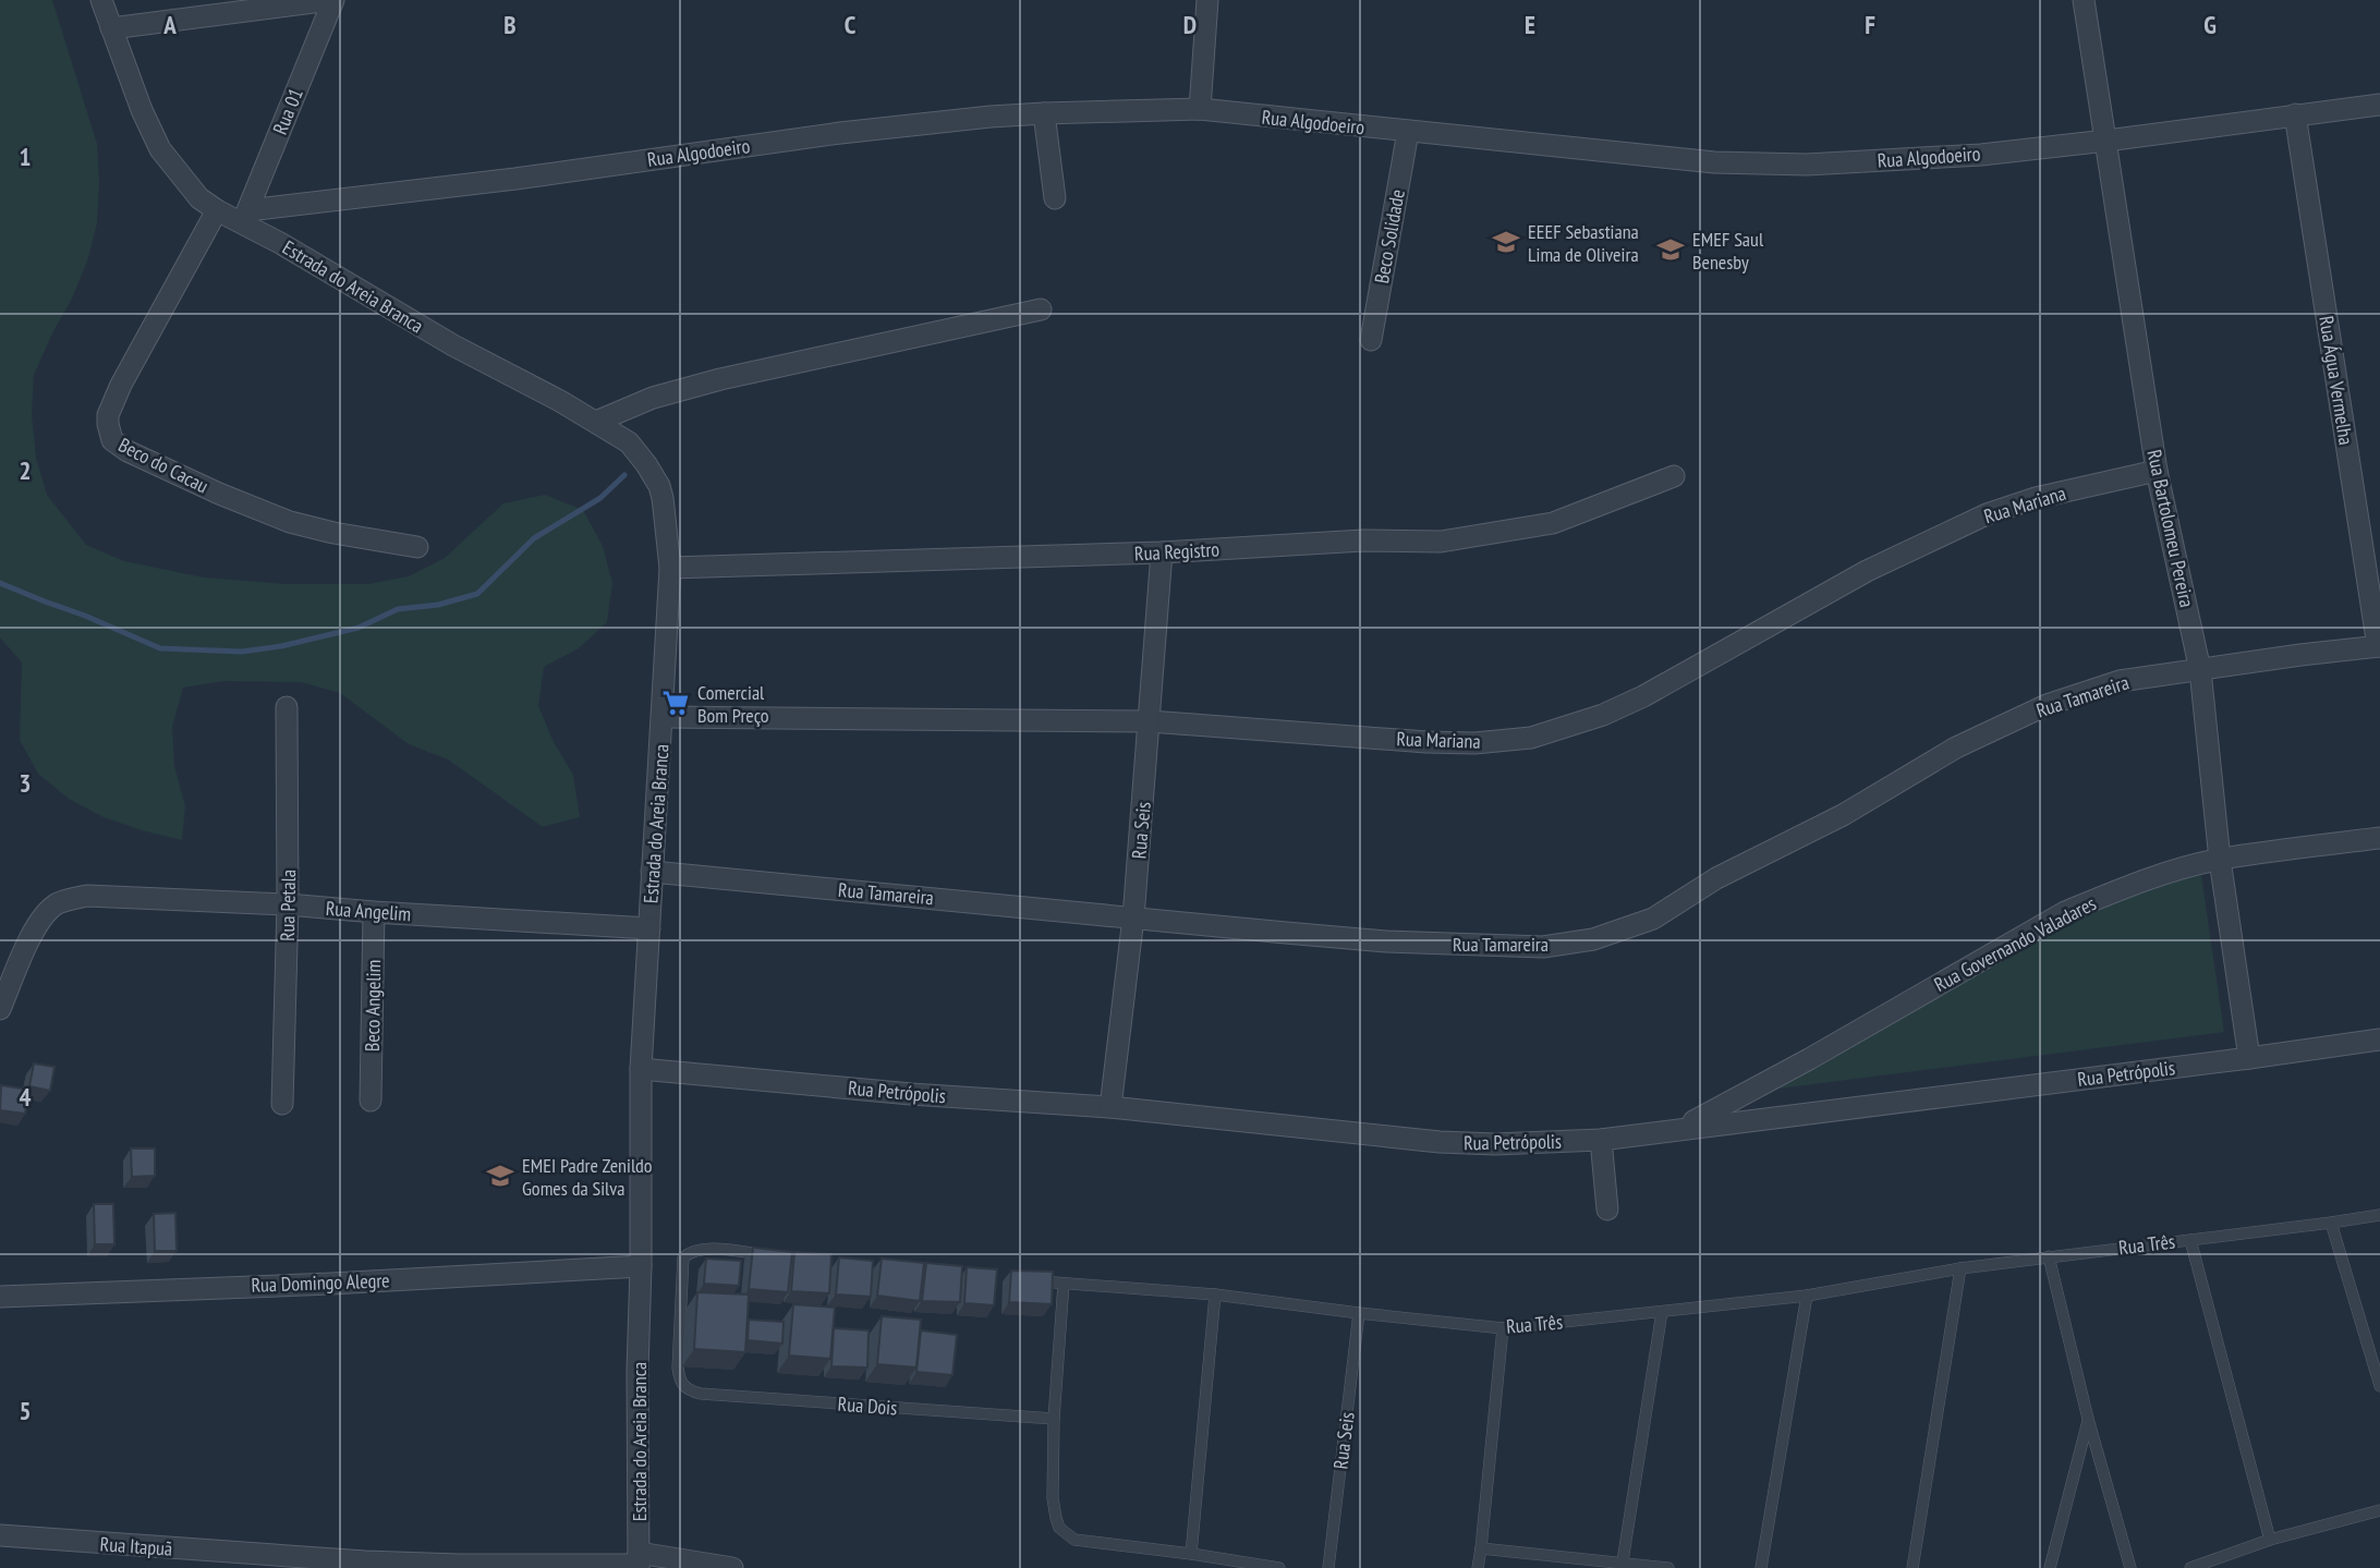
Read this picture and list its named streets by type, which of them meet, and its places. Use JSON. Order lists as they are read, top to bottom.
{
  "streets": {
    "street": [
      "Rua 01",
      "Rua Algodoeiro",
      "Beco Solidade",
      "Estrada do Areia Branca",
      "Rua Água Vermelha",
      "Beco do Cacau",
      "Rua Mariana",
      "Rua Bartolomeu Pereira",
      "Rua Registro",
      "Rua Tamareira",
      "Rua Seis",
      "Rua Petala",
      "Rua Angelim",
      "Rua Governando Valadares",
      "Beco Angelim",
      "Rua Petrópolis",
      "Rua Domingo Alegre",
      "Rua Itapuã"
    ],
    "lane": ["Rua Três", "Rua Dois"]
  },
  "crossings": [
    ["Rua 01", "Rua Algodoeiro"],
    ["Rua 01", "Estrada do Areia Branca"],
    ["Rua Algodoeiro", "Beco Solidade"],
    ["Rua Algodoeiro", "Estrada do Areia Branca"],
    ["Rua Algodoeiro", "Rua Água Vermelha"],
    ["Rua Algodoeiro", "Rua Bartolomeu Pereira"],
    ["Estrada do Areia Branca", "Beco do Cacau"],
    ["Estrada do Areia Branca", "Rua Mariana"],
    ["Estrada do Areia Branca", "Rua Registro"],
    ["Estrada do Areia Branca", "Rua Tamareira"],
    ["Estrada do Areia Branca", "Rua Angelim"],
    ["Estrada do Areia Branca", "Rua Petrópolis"],
    ["Estrada do Areia Branca", "Rua Domingo Alegre"],
    ["Estrada do Areia Branca", "Rua Itapuã"],
    ["Rua Água Vermelha", "Rua Tamareira"],
    ["Rua Mariana", "Rua Bartolomeu Pereira"],
    ["Rua Mariana", "Rua Seis"],
    ["Rua Bartolomeu Pereira", "Rua Tamareira"],
    ["Rua Bartolomeu Pereira", "Rua Governando Valadares"],
    ["Rua Bartolomeu Pereira", "Rua Petrópolis"],
    ["Rua Registro", "Rua Seis"],
    ["Rua Tamareira", "Rua Seis"],
    ["Rua Seis", "Rua Petrópolis"],
    ["Rua Seis", "Rua Três"],
    ["Rua Petala", "Rua Angelim"],
    ["Rua Angelim", "Beco Angelim"],
    ["Rua Governando Valadares", "Rua Petrópolis"]
  ],
  "places": {
    "school or university": ["EEEF Sebastiana Lima de Oliveira", "EMEF Saul Benesby", "EMEI Padre Zenildo Gomes da Silva"],
    "supermarket": ["Comercial Bom Preço"]
  },
  "grid": {
    "columns": [
      "A",
      "B",
      "C",
      "D",
      "E",
      "F",
      "G"
    ],
    "rows": [
      "1",
      "2",
      "3",
      "4",
      "5"
    ]
  }
}
